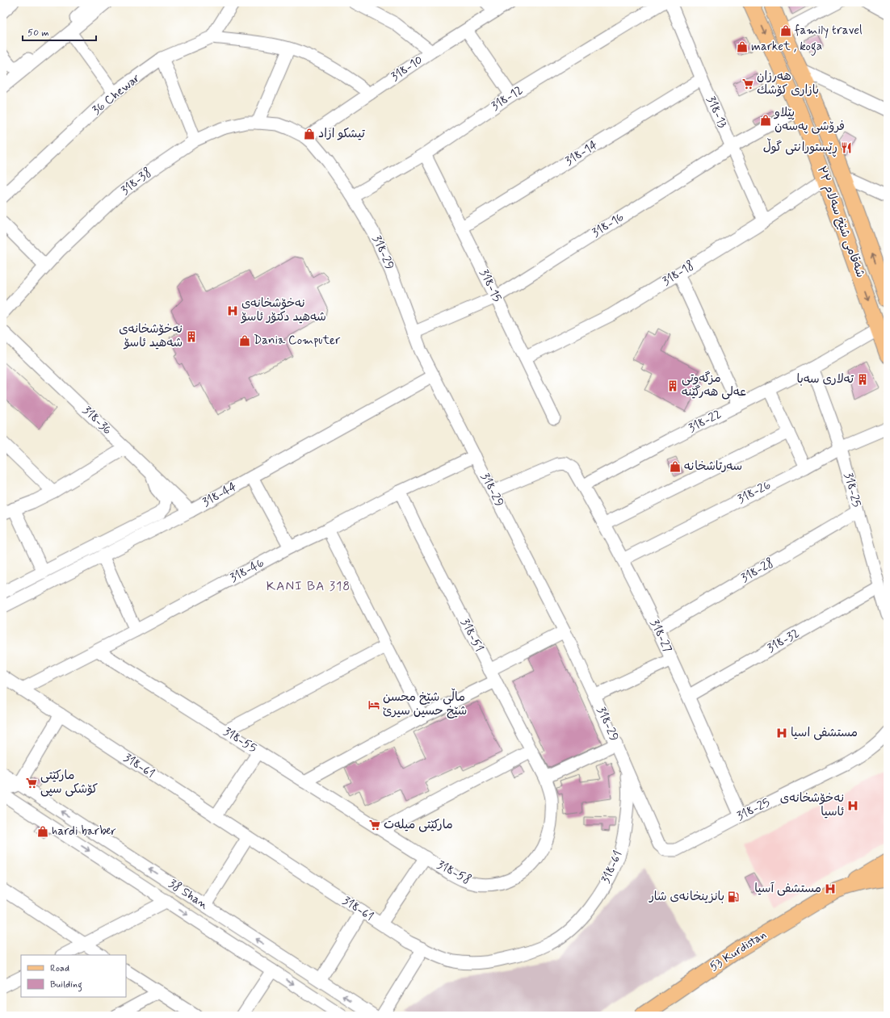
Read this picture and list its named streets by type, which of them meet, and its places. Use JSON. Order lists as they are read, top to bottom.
{
  "streets": {
    "main road": ["شەقامی شێخ سەلام ٣٣", "53 Kurdistan"],
    "street": [
      "318-10",
      "36 Chewar",
      "318-12",
      "318-13",
      "318-14",
      "318-38",
      "318-16",
      "318-29",
      "318-18",
      "318-15",
      "318-36",
      "318-22",
      "318-25",
      "318-26",
      "318-44",
      "318-46",
      "318-28",
      "318-51",
      "318-27",
      "318-32",
      "318-55",
      "318-61",
      "318-58",
      "38 Shan"
    ]
  },
  "crossings": [
    ["318-10", "318-38"],
    ["318-10", "318-29"],
    ["318-12", "318-29"],
    ["318-12", "318-15"],
    ["318-13", "318-14"],
    ["318-13", "318-16"],
    ["318-13", "318-18"],
    ["318-14", "318-15"],
    ["318-38", "318-29"],
    ["شەقامی شێخ سەلام ٣٣", "318-16"],
    ["شەقامی شێخ سەلام ٣٣", "318-18"],
    ["شەقامی شێخ سەلام ٣٣", "318-22"],
    ["318-16", "318-29"],
    ["318-16", "318-15"],
    ["318-29", "318-25"],
    ["318-29", "318-44"],
    ["318-29", "318-46"],
    ["318-29", "318-27"],
    ["318-29", "318-61"],
    ["318-18", "318-15"],
    ["318-36", "318-44"],
    ["318-22", "318-25"],
    ["318-22", "318-27"],
    ["318-25", "318-26"],
    ["318-25", "318-28"],
    ["318-25", "318-27"],
    ["318-25", "318-32"],
    ["318-26", "318-27"],
    ["318-46", "318-51"],
    ["318-46", "318-55"],
    ["318-46", "318-61"],
    ["318-28", "318-27"],
    ["318-51", "318-58"],
    ["318-27", "318-32"],
    ["318-55", "318-58"]
  ],
  "districts": ["KANI BA 318"],
  "places": {
    "shop": [
      "family travel",
      "market , koga",
      "پێلاو فرۆشی پەسەن",
      "تيشكو ازاد",
      "Dania Computer",
      "سەرتاشخانە",
      "hardi barber"
    ],
    "supermarket": ["هەرزان بازاری کۆشك", "مارکێتی کۆشکی سپی", "مارکێتی میلەت"],
    "restaurant": ["ڕێستورانتی گوڵ"],
    "hospital": [
      "نەخۆشخانەی شەهید دکتۆر ئاسۆ",
      "مستشفى اسيا",
      "نه‌خۆشخانه‌ى ئاسیا",
      "مستشفى آسيا"
    ],
    "building": ["نەخۆشخانەی شەهید ئاسۆ", "تەلاری سەبا", "مزگەوتی عەلی هەرگێنە"],
    "hotel": ["ماڵی شێخ محسن شێخ حسین سیرێ"],
    "fuel station": ["بانزینخانەی شار"]
  },
  "legend": ["Road", "Building"],
  "scale_bar": "50 m"
}
